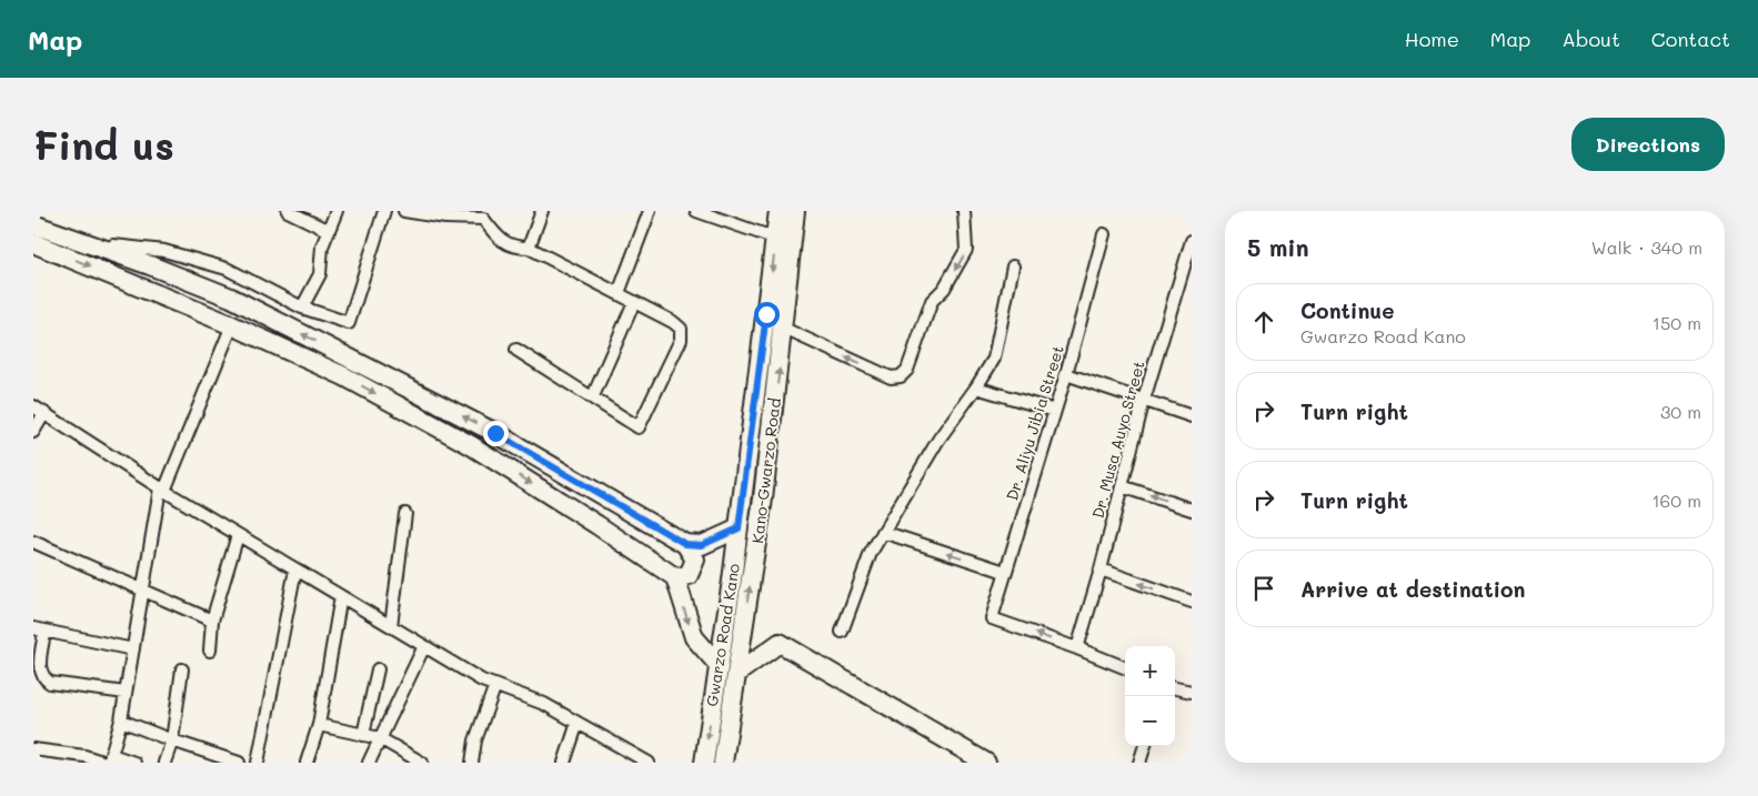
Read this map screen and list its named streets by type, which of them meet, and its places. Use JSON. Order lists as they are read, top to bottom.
{
  "streets": {
    "main road": ["Kano-Gwarzo Road", "Gwarzo Road Kano"],
    "street": ["Dr. Aliyu Jibia Street", "Dr. Musa Auyo Street"]
  },
  "crossings": [
    ["Dr. Aliyu Jibia Street", "Dr. Musa Auyo Street"]
  ],
  "one_way": ["Kano-Gwarzo Road", "Gwarzo Road Kano"],
  "page": {
    "header": "Map",
    "nav": [
      "Home",
      "Map",
      "About",
      "Contact"
    ],
    "buttons": "Directions",
    "title": "Find us",
    "heading": ["5 min", "Walk · 340 m"],
    "list": [
      ["Continue", "Gwarzo Road Kano", "150 m"],
      ["Turn right", "30 m"],
      ["Turn right", "160 m"],
      "Arrive at destination"
    ],
    "map_buttons": ["+", "−"]
  }
}
